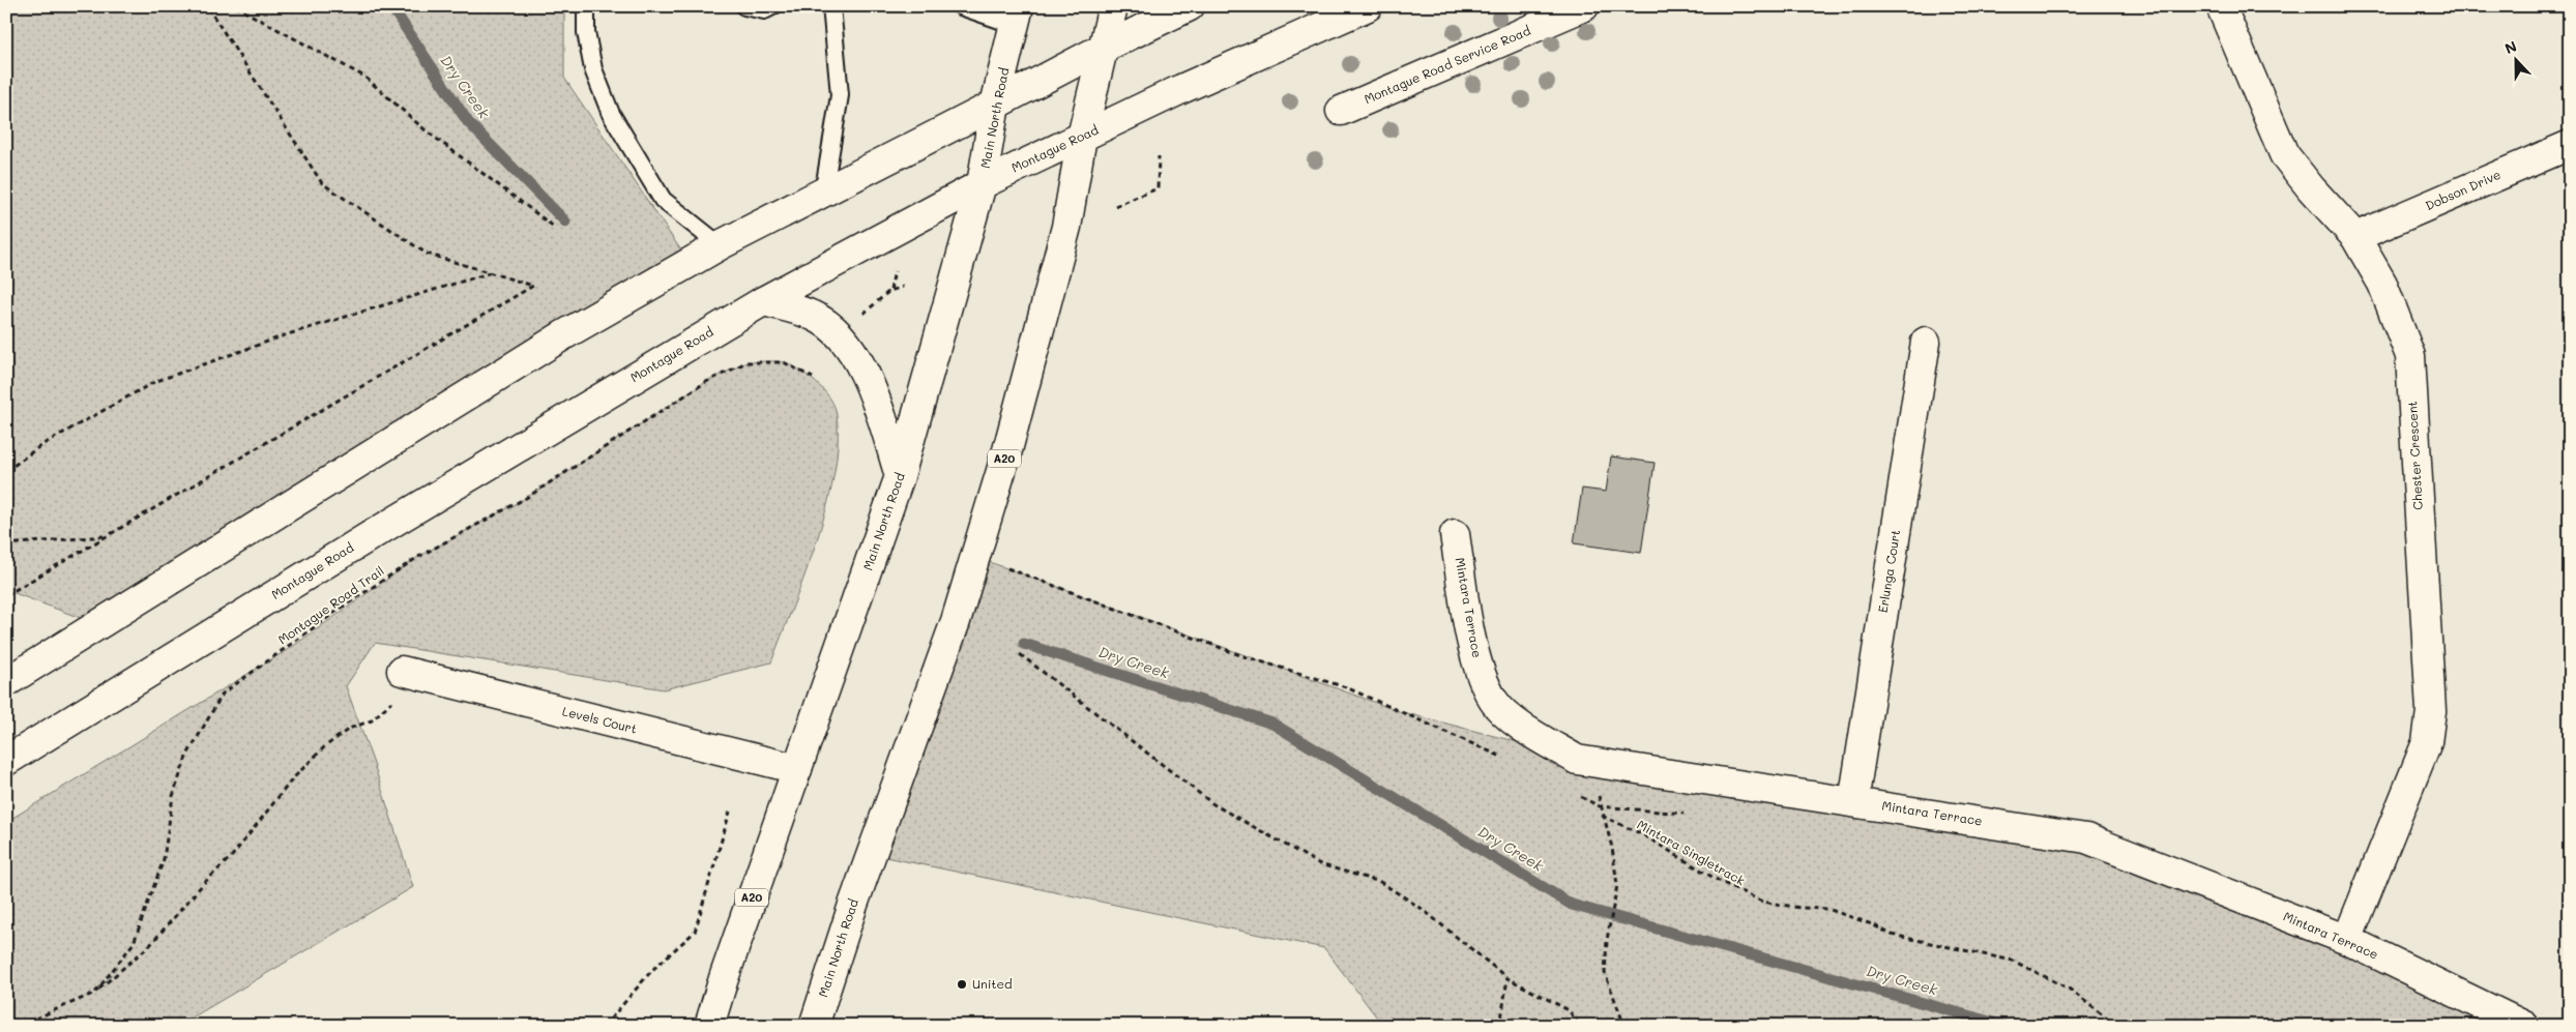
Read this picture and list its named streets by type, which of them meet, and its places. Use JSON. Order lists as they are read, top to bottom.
{
  "streets": {
    "main road": [
      "Montague Road Service Road",
      "Main North Road",
      "Montague Road",
      "Dobson Drive",
      "Chester Crescent",
      "A20",
      "Erlunga Court",
      "Mintara Terrace",
      "Levels Court"
    ],
    "path": ["Montague Road Trail", "Mintara Singletrack"]
  },
  "crossings": [
    ["Main North Road", "Montague Road"],
    ["Main North Road", "Levels Court"],
    ["Dobson Drive", "Chester Crescent"],
    ["Chester Crescent", "Mintara Terrace"],
    ["Erlunga Court", "Mintara Terrace"]
  ],
  "water": ["Dry Creek"],
  "places": ["United"],
  "north": "top"
}
